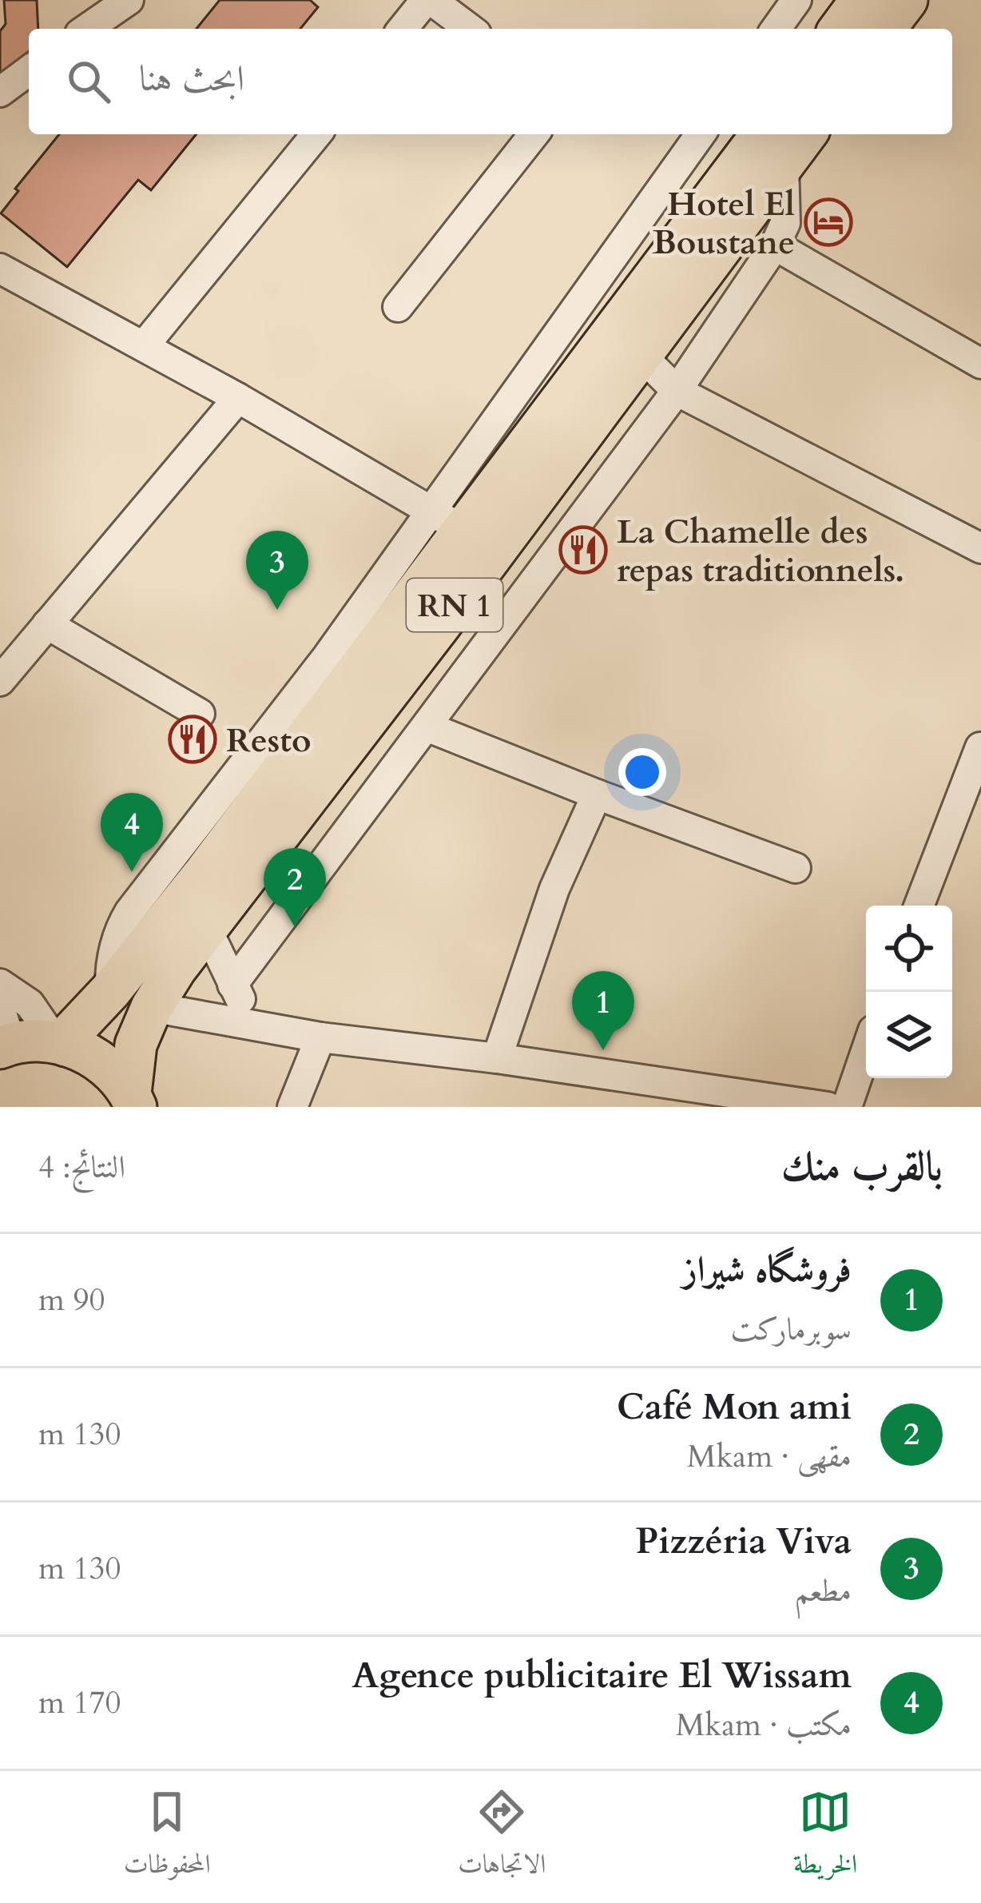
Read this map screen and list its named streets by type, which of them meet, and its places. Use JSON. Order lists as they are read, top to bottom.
{
  "streets": {
    "highway": ["RN 1"]
  },
  "places": {
    "hotel": ["Hotel El Boustane"],
    "restaurant": ["La Chamelle des repas traditionnels.", "Resto"]
  },
  "page": {
    "search": "ابحث هنا",
    "pins": [
      "3",
      "4",
      "2",
      "1"
    ],
    "heading": ["بالقرب منك", "النتائج: 4"],
    "list": [
      {
        "mark": "1",
        "name": "فروشگاه شيراز",
        "note": "سوبرماركت",
        "value": "90 m"
      },
      {
        "mark": "2",
        "name": "Café Mon ami",
        "note": "مقهى · Mkam",
        "value": "130 m"
      },
      {
        "mark": "3",
        "name": "Pizzéria Viva",
        "note": "مطعم",
        "value": "130 m"
      },
      {
        "mark": "4",
        "name": "Agence publicitaire El Wissam",
        "note": "مكتب · Mkam",
        "value": "170 m"
      }
    ],
    "nav": ["الخريطة", "الاتجاهات", "المحفوظات"]
  }
}
